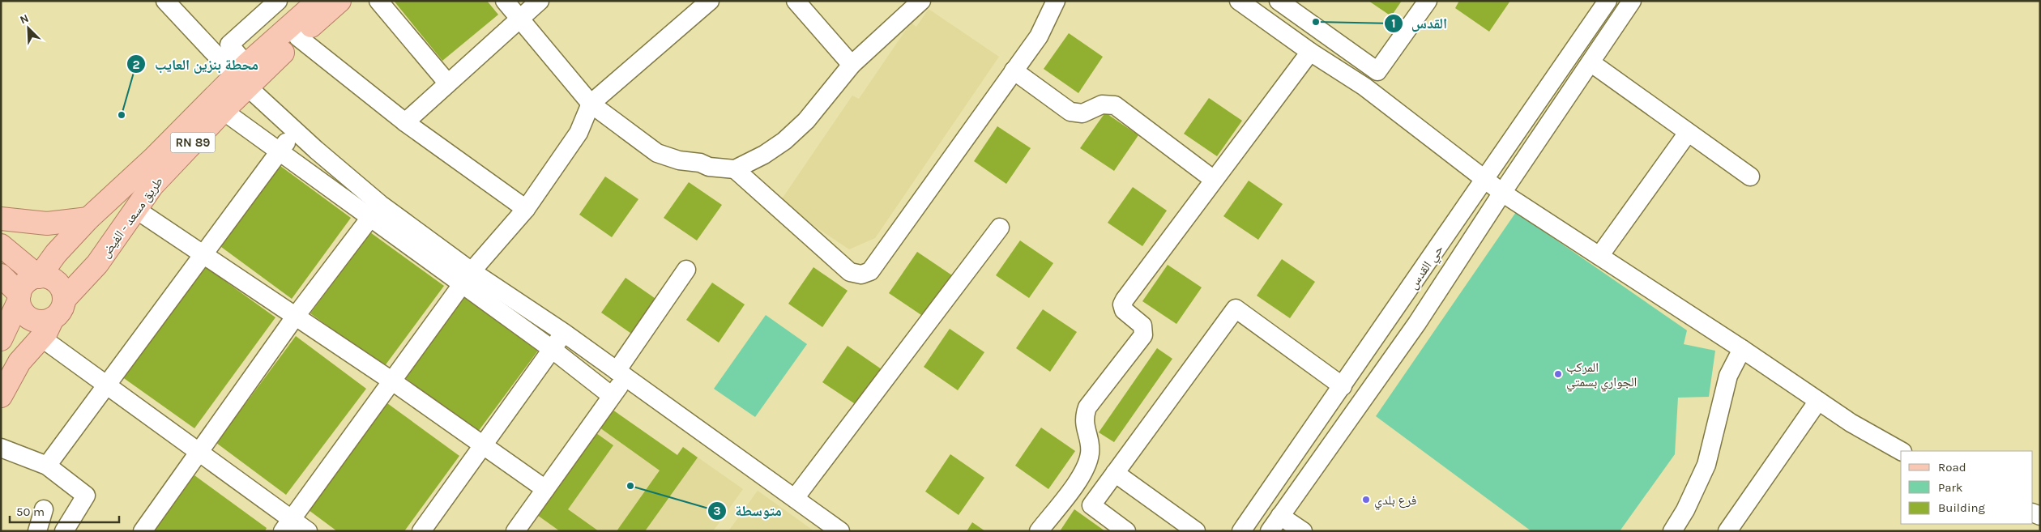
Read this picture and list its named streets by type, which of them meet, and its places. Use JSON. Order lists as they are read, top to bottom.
{
  "streets": {
    "main road": ["RN 89", "طريق مسعد - الفيض"],
    "street": ["حي القدس"]
  },
  "places": [
    "القدس",
    "محطة بنزين العايب",
    "المركب الجواري بسمتي",
    "متوسطة",
    "فرع بلدي"
  ],
  "legend": ["Road", "Park", "Building"],
  "scale_bar": "50 m",
  "north": "top left"
}
